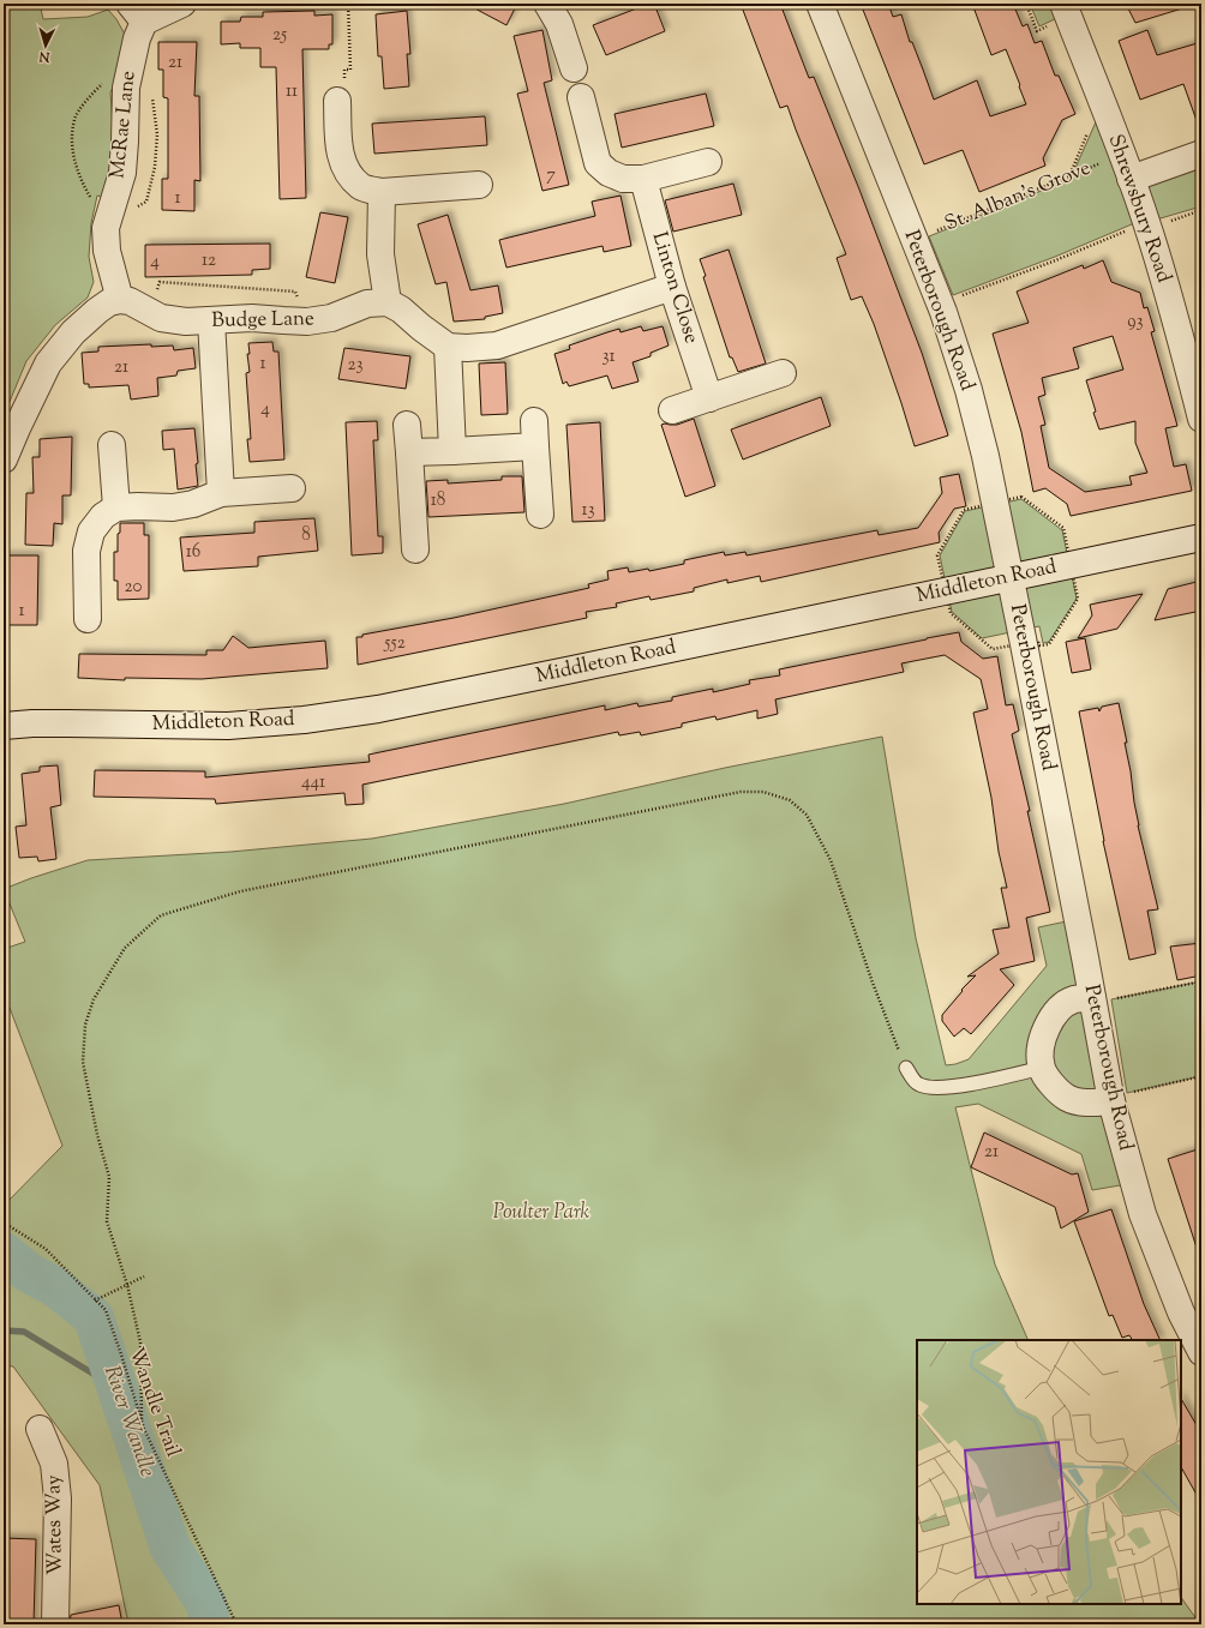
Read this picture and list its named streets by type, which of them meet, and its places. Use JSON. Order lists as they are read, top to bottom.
{
  "streets": {
    "street": [
      "McRae Lane",
      "Shrewsbury Road",
      "Linton Close",
      "Peterborough Road",
      "Budge Lane",
      "Middleton Road",
      "Wates Way"
    ],
    "path": ["St. Alban's Grove", "Wandle Trail"]
  },
  "crossings": [
    ["McRae Lane", "Budge Lane"],
    ["St. Alban's Grove", "Shrewsbury Road"],
    ["St. Alban's Grove", "Peterborough Road"],
    ["Peterborough Road", "Middleton Road"]
  ],
  "water": ["River Wandle"],
  "parks": ["Poulter Park"],
  "house_numbers": [
    "25",
    "21",
    "11",
    "7",
    "1",
    "12",
    "4",
    "93",
    "31",
    "1",
    "23",
    "21",
    "4",
    "18",
    "13",
    "8",
    "16",
    "20",
    "1",
    "552",
    "441",
    "21"
  ],
  "north": "bottom"
}
